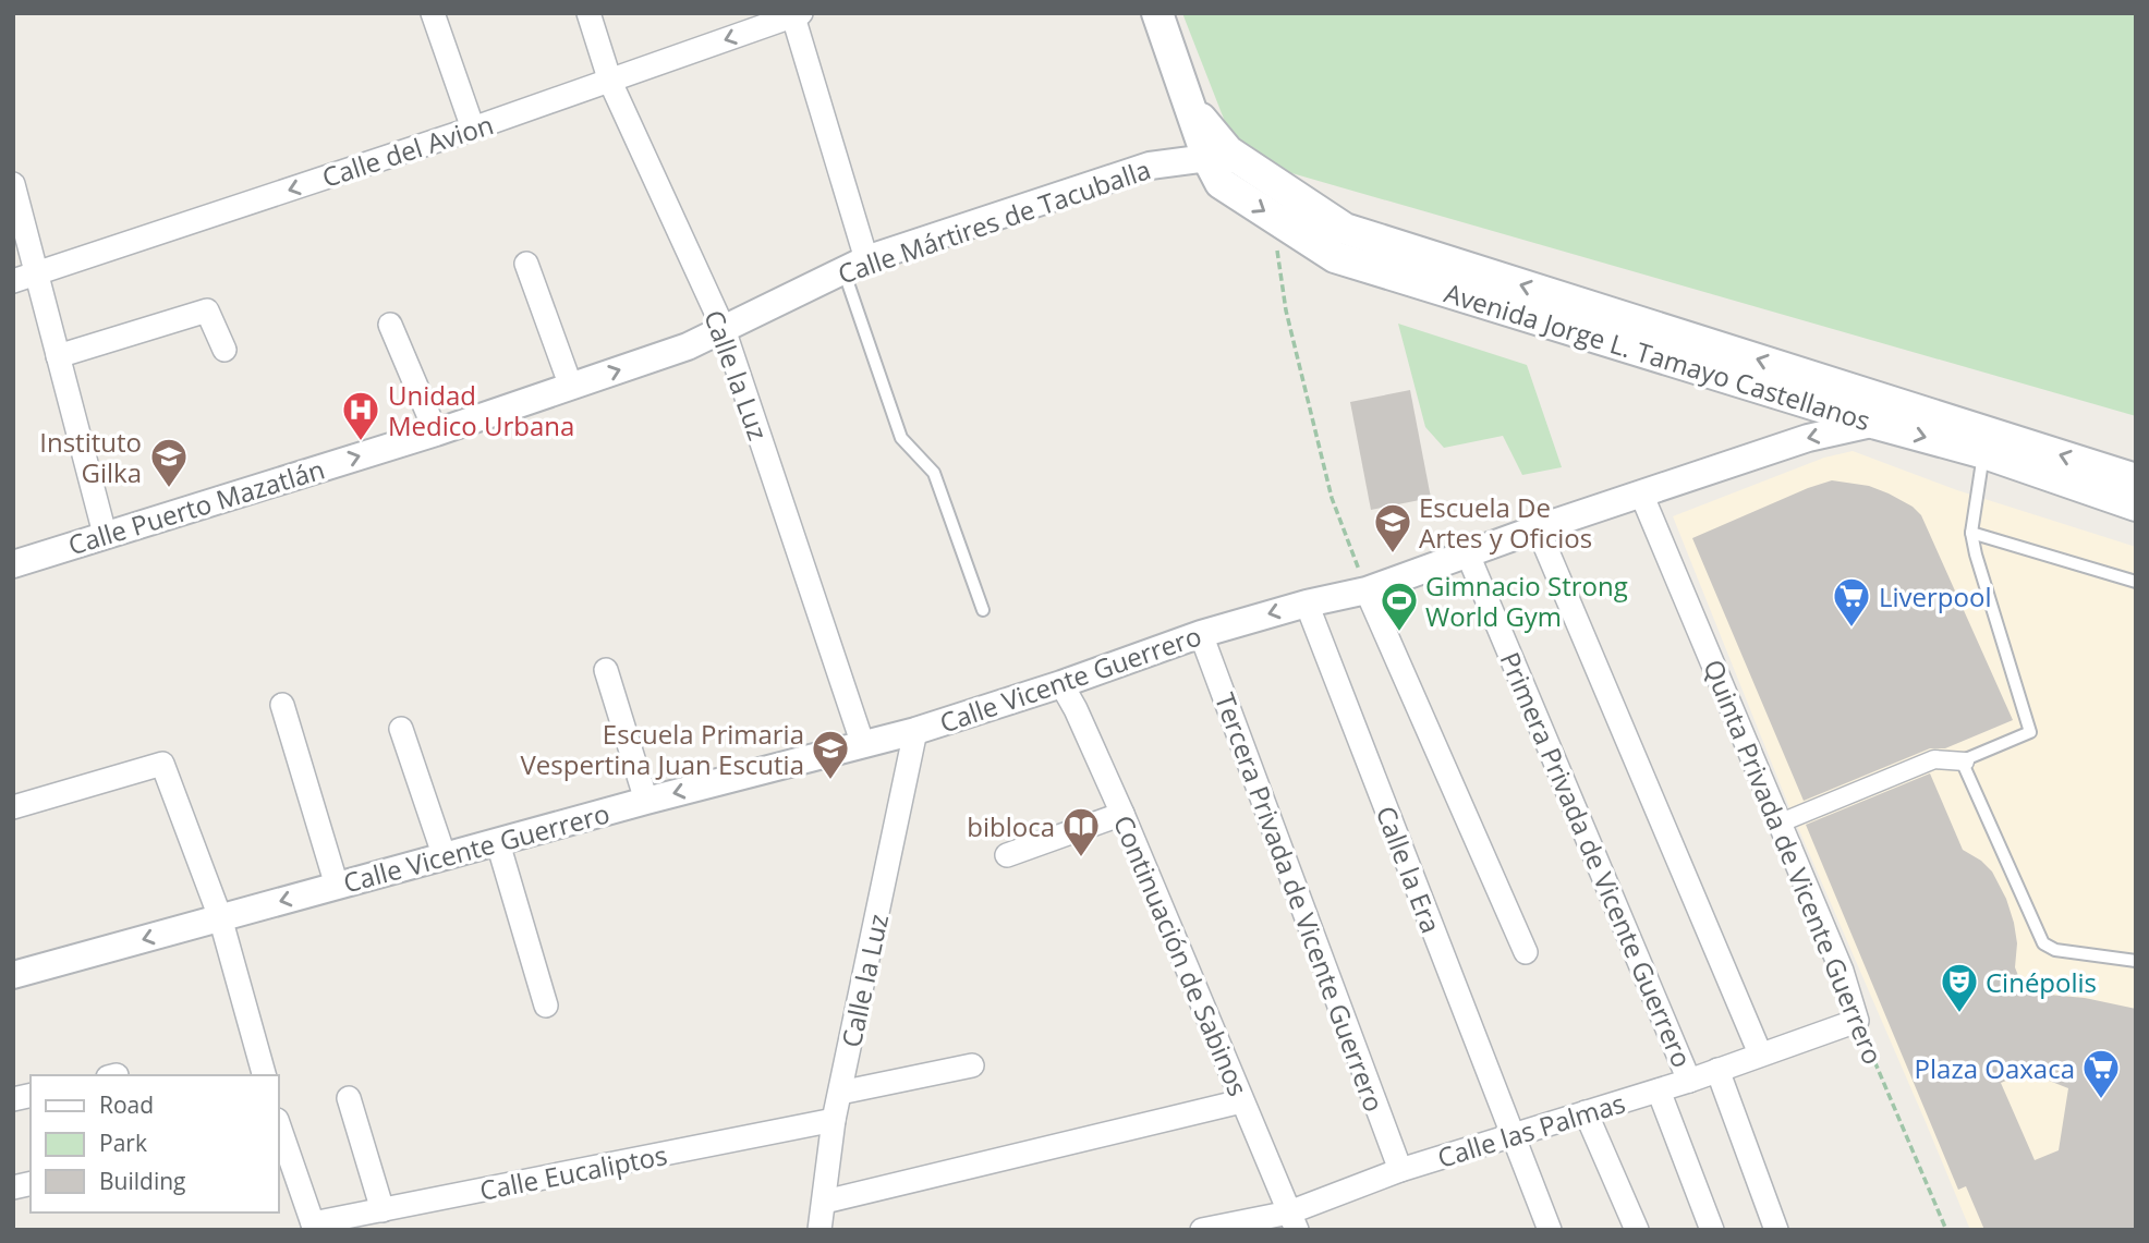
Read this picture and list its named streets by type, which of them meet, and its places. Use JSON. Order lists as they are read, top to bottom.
{
  "streets": {
    "main road": ["Avenida Jorge L. Tamayo Castellanos"],
    "street": [
      "Calle del Avion",
      "Calle Mártires de Tacuballa",
      "Calle la Luz",
      "Calle Puerto Mazatlán",
      "Calle Vicente Guerrero",
      "Primera Privada de Vicente Guerrero",
      "Quinta Privada de Vicente Guerrero",
      "Calle la Era",
      "Tercera Privada de Vicente Guerrero",
      "Continuación de Sabinos",
      "Calle las Palmas",
      "Calle Eucaliptos"
    ]
  },
  "crossings": [
    ["Calle del Avion", "Calle la Luz"],
    ["Calle Mártires de Tacuballa", "Avenida Jorge L. Tamayo Castellanos"],
    ["Calle Mártires de Tacuballa", "Calle la Luz"],
    ["Calle Mártires de Tacuballa", "Calle Puerto Mazatlán"],
    ["Avenida Jorge L. Tamayo Castellanos", "Calle Vicente Guerrero"],
    ["Calle la Luz", "Calle Puerto Mazatlán"],
    ["Calle la Luz", "Calle Vicente Guerrero"],
    ["Calle la Luz", "Calle Eucaliptos"],
    ["Calle Vicente Guerrero", "Primera Privada de Vicente Guerrero"],
    ["Calle Vicente Guerrero", "Quinta Privada de Vicente Guerrero"],
    ["Calle Vicente Guerrero", "Calle la Era"],
    ["Calle Vicente Guerrero", "Tercera Privada de Vicente Guerrero"],
    ["Calle Vicente Guerrero", "Continuación de Sabinos"],
    ["Primera Privada de Vicente Guerrero", "Calle las Palmas"],
    ["Quinta Privada de Vicente Guerrero", "Calle las Palmas"],
    ["Calle la Era", "Calle las Palmas"],
    ["Tercera Privada de Vicente Guerrero", "Calle las Palmas"],
    ["Continuación de Sabinos", "Calle las Palmas"]
  ],
  "one_way": ["Calle del Avion", "Calle Puerto Mazatlán", "Calle Vicente Guerrero"],
  "places": {
    "hospital": ["Unidad Medico Urbana"],
    "school or university": ["Instituto Gilka", "Escuela De Artes y Oficios", "Escuela Primaria Vespertina Juan Escutia"],
    "supermarket": ["Liverpool", "Plaza Oaxaca"],
    "sports": ["Gimnacio Strong World Gym"],
    "library": ["bibloca"],
    "theatre": ["Cinépolis"]
  },
  "legend": ["Road", "Park", "Building"]
}
